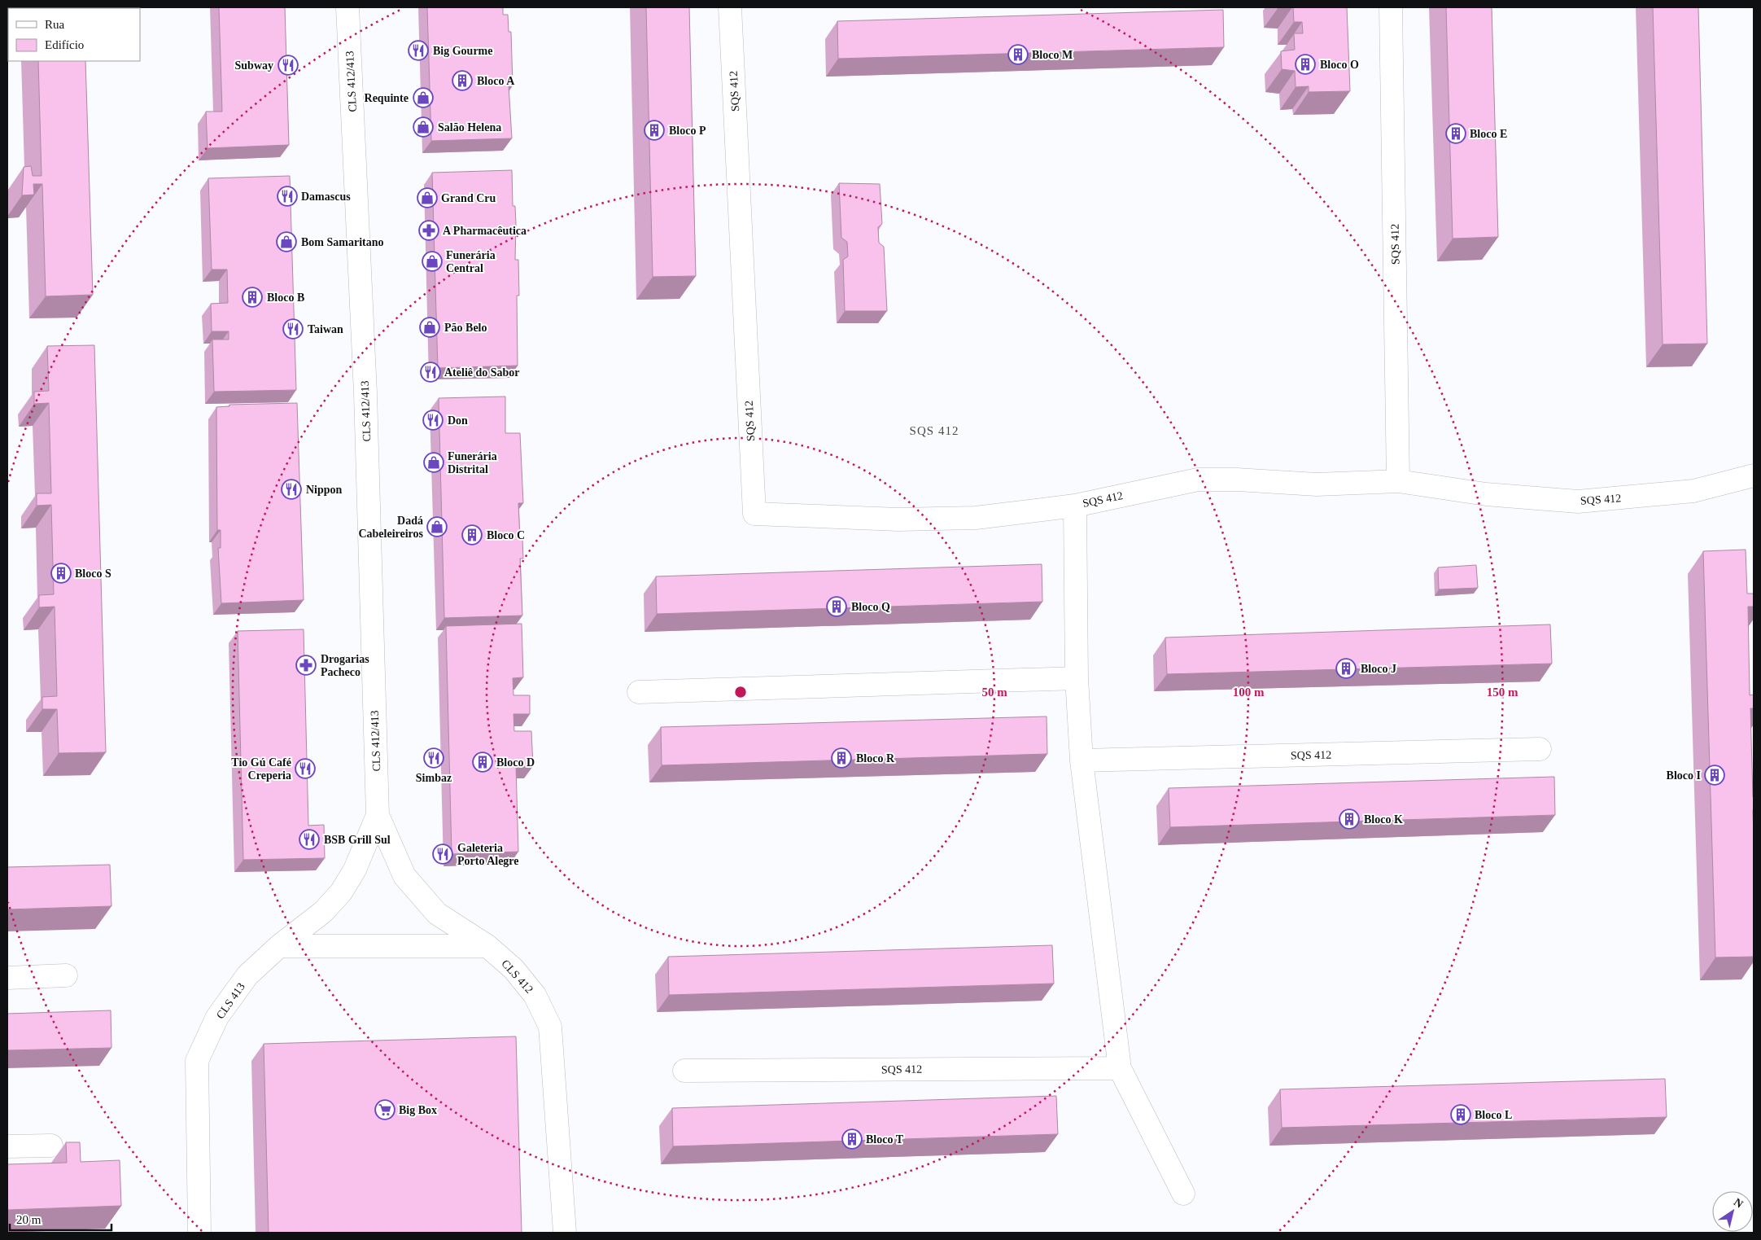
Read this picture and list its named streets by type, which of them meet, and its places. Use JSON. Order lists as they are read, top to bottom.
{
  "streets": {
    "street": [
      "CLS 412/413",
      "SQS 412",
      "CLS 412",
      "CLS 413"
    ]
  },
  "crossings": [
    ["CLS 412/413", "CLS 412"],
    ["CLS 412/413", "CLS 413"],
    ["CLS 412", "CLS 413"]
  ],
  "districts": ["SQS 412"],
  "places": {
    "restaurant": [
      "Big Gourme",
      "Subway",
      "Damascus",
      "Taiwan",
      "Ateliê do Sabor",
      "Don",
      "Nippon",
      "Simbaz",
      "Tio Gú Café Creperia",
      "BSB Grill Sul",
      "Galeteria Porto Alegre"
    ],
    "building": [
      "Bloco M",
      "Bloco O",
      "Bloco A",
      "Bloco P",
      "Bloco E",
      "Bloco B",
      "Bloco C",
      "Bloco S",
      "Bloco Q",
      "Bloco J",
      "Bloco R",
      "Bloco D",
      "Bloco I",
      "Bloco K",
      "Bloco L",
      "Bloco T"
    ],
    "shop": [
      "Requinte",
      "Salão Helena",
      "Grand Cru",
      "Bom Samaritano",
      "Funerária Central",
      "Pão Belo",
      "Funerária Distrital",
      "Dadá Cabeleireiros"
    ],
    "pharmacy": ["A Pharmacêutica", "Drogarias Pacheco"],
    "supermarket": ["Big Box"]
  },
  "legend": ["Rua", "Edifício"],
  "scale_bar": "20 m",
  "north": "top right",
  "rings": ["50 m", "100 m", "150 m"]
}
